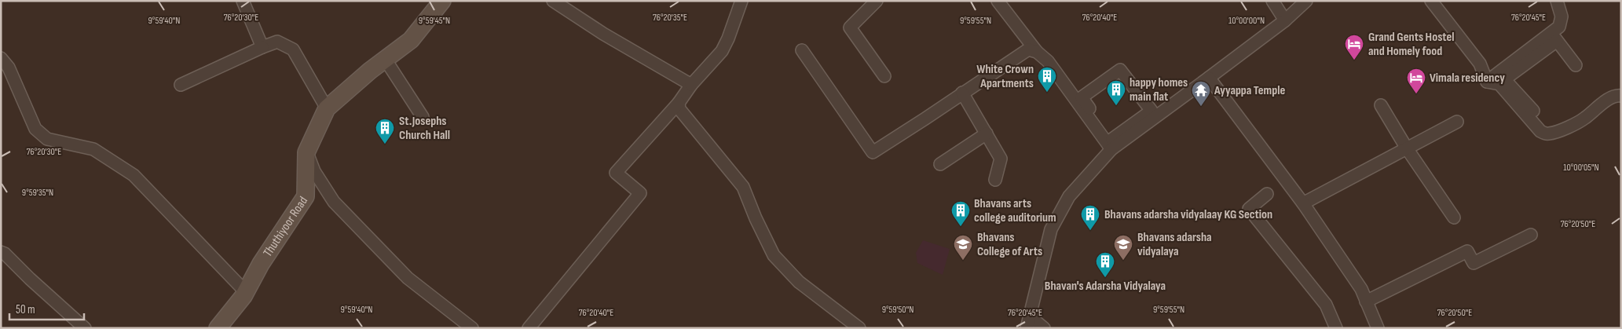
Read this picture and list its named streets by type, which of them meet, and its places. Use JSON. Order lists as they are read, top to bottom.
{
  "streets": {
    "main road": ["Thuthiyoor Road"]
  },
  "places": {
    "hotel": ["Grand Gents Hostel and Homely food", "Vimala residency"],
    "building": [
      "White Crown Apartments",
      "happy homes main flat",
      "St.Josephs Church Hall",
      "Bhavans arts college auditorium",
      "Bhavans adarsha vidyalaay KG Section",
      "Bhavan's Adarsha Vidyalaya"
    ],
    "temple": ["Ayyappa Temple"],
    "school or university": ["Bhavans College of Arts", "Bhavans adarsha vidyalaya"]
  },
  "scale_bar": "50 m",
  "coordinates": [
    "76°20'30\"E",
    "76°20'35\"E",
    "76°20'40\"E",
    "76°20'45\"E",
    "9°59'45\"N",
    "9°59'55\"N",
    "9°59'40\"N",
    "10°00'00\"N",
    "10°00'05\"N",
    "9°59'35\"N",
    "76°20'50\"E",
    "9°59'50\"N"
  ]
}
